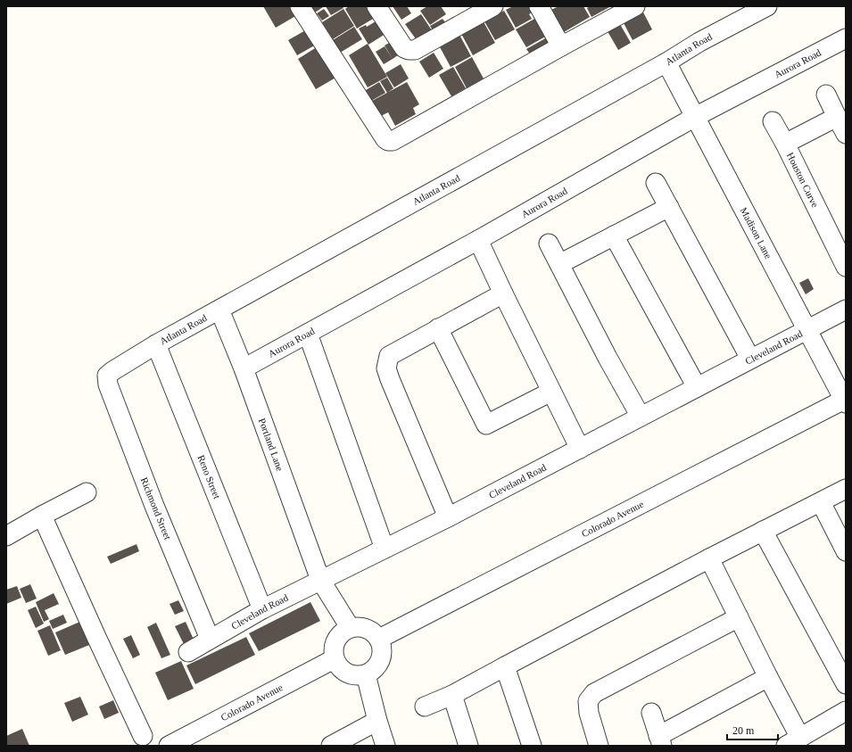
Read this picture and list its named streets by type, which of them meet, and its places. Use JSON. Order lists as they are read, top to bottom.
{
  "streets": {
    "street": [
      "Atlanta Road",
      "Aurora Road",
      "Houston Curve",
      "Madison Lane",
      "Cleveland Road",
      "Portland Lane",
      "Reno Street",
      "Richmond Street",
      "Colorado Avenue"
    ]
  },
  "crossings": [
    ["Atlanta Road", "Madison Lane"],
    ["Atlanta Road", "Portland Lane"],
    ["Atlanta Road", "Reno Street"],
    ["Atlanta Road", "Richmond Street"],
    ["Aurora Road", "Madison Lane"],
    ["Aurora Road", "Portland Lane"],
    ["Madison Lane", "Cleveland Road"],
    ["Madison Lane", "Colorado Avenue"],
    ["Cleveland Road", "Portland Lane"],
    ["Cleveland Road", "Reno Street"],
    ["Cleveland Road", "Richmond Street"],
    ["Portland Lane", "Colorado Avenue"]
  ],
  "scale_bar": "20 m"
}
